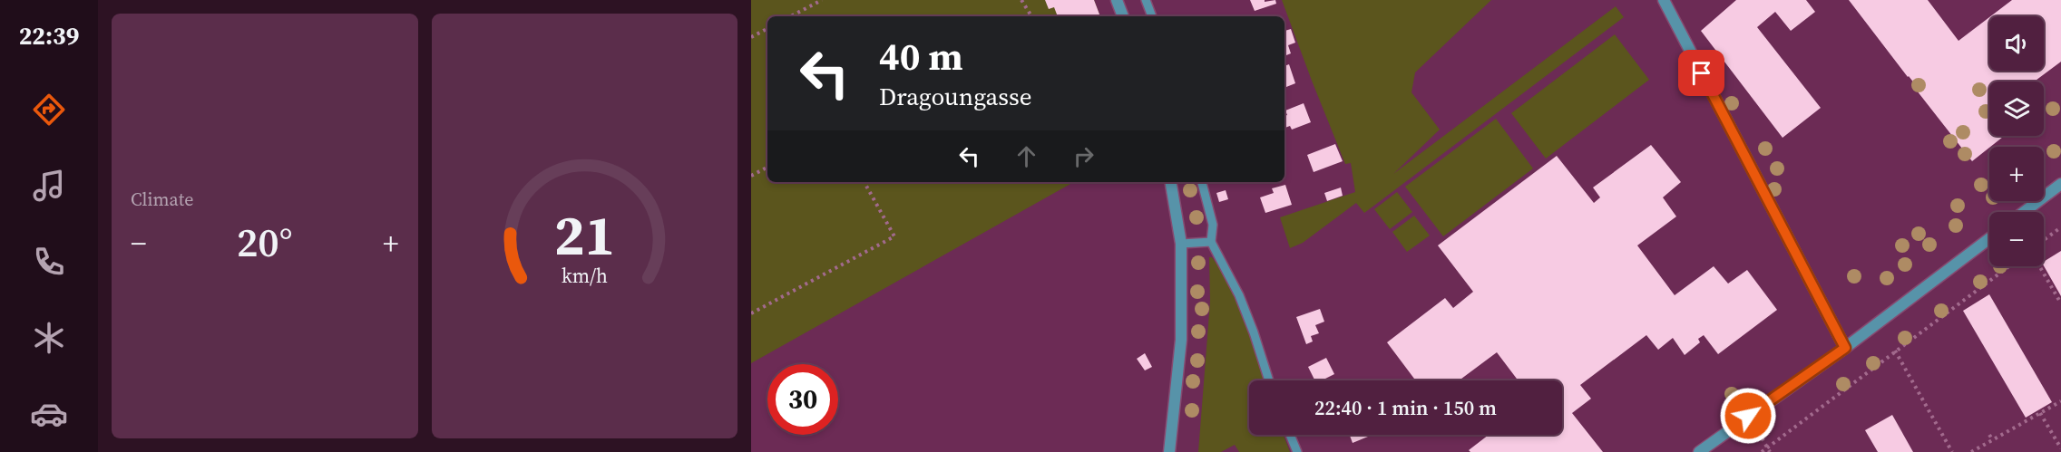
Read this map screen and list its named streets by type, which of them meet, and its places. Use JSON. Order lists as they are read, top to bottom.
{
  "page": {
    "tabs": "22:39",
    "tile": "Climate",
    "map_buttons": ["+", "−"],
    "turn": ["40 m", "Dragoungasse"],
    "heat": ["−", "20°", "+"],
    "limit": "30",
    "trip": "22:40 · 1 min · 150 m",
    "gauge": ["21", "km/h"]
  }
}
